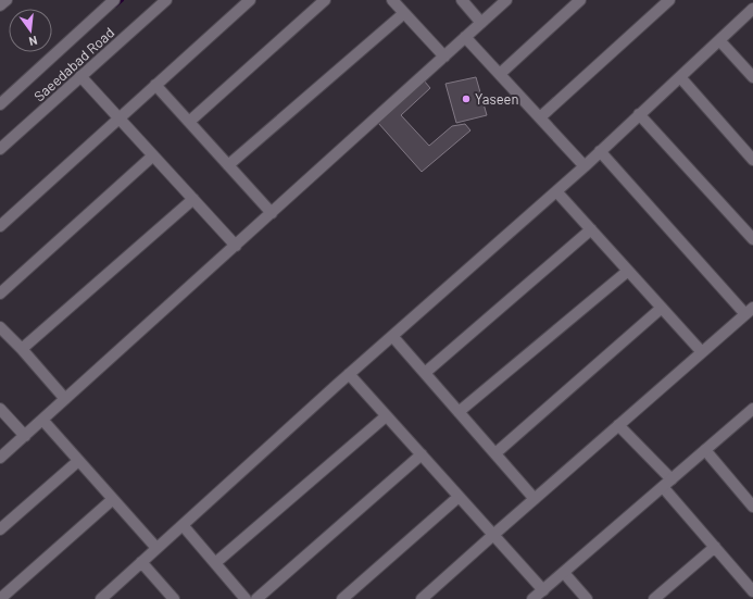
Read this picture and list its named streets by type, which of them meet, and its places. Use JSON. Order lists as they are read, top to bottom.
{
  "streets": {
    "street": ["Saeedabad Road"]
  },
  "places": ["Yaseen"],
  "north": "bottom"
}
